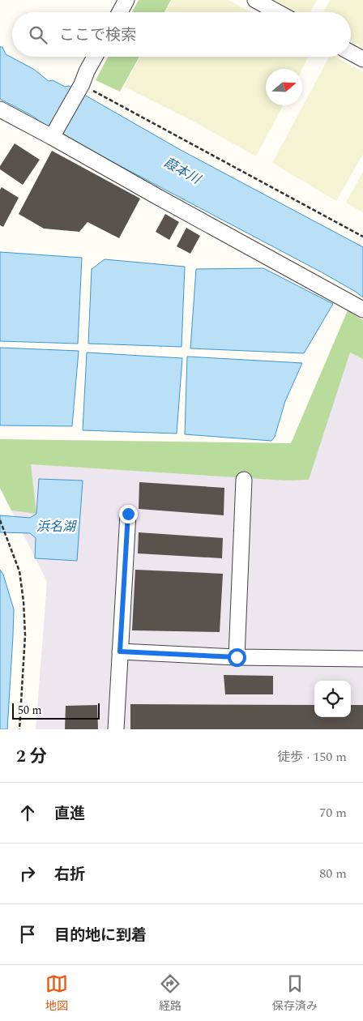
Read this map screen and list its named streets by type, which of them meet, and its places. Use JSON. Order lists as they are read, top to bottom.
{
  "water": ["葭本川", "浜名湖"],
  "scale_bar": "50 m",
  "north": "right",
  "page": {
    "search": "ここで検索",
    "scale": "50 m",
    "heading": ["2 分", "徒歩 · 150 m"],
    "list": [
      ["直進", "70 m"],
      ["右折", "80 m"],
      "目的地に到着"
    ],
    "nav": ["地図", "経路", "保存済み"]
  }
}
